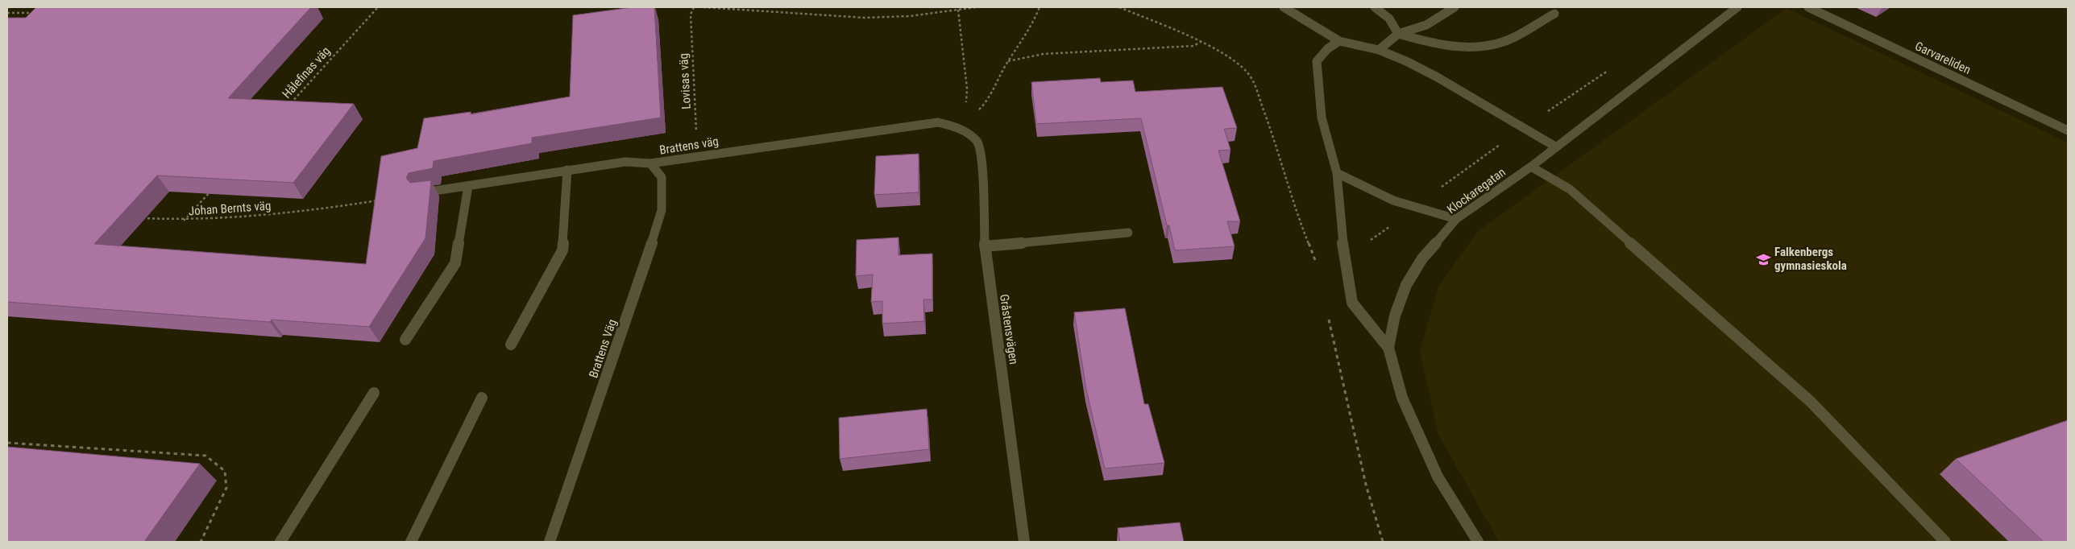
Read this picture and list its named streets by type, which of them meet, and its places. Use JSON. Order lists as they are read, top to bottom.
{
  "streets": {
    "street": [
      "Garvareliden",
      "Brattens väg",
      "Klockaregatan",
      "Gråstensvägen",
      "Brattens Väg"
    ],
    "path": ["Hålefinas väg", "Lovisas väg", "Johan Bernts väg"]
  },
  "crossings": [
    ["Lovisas väg", "Brattens väg"],
    ["Brattens väg", "Johan Bernts väg"],
    ["Brattens väg", "Gråstensvägen"],
    ["Brattens väg", "Brattens Väg"]
  ],
  "places": {
    "school or university": ["Falkenbergs gymnasieskola"]
  }
}
